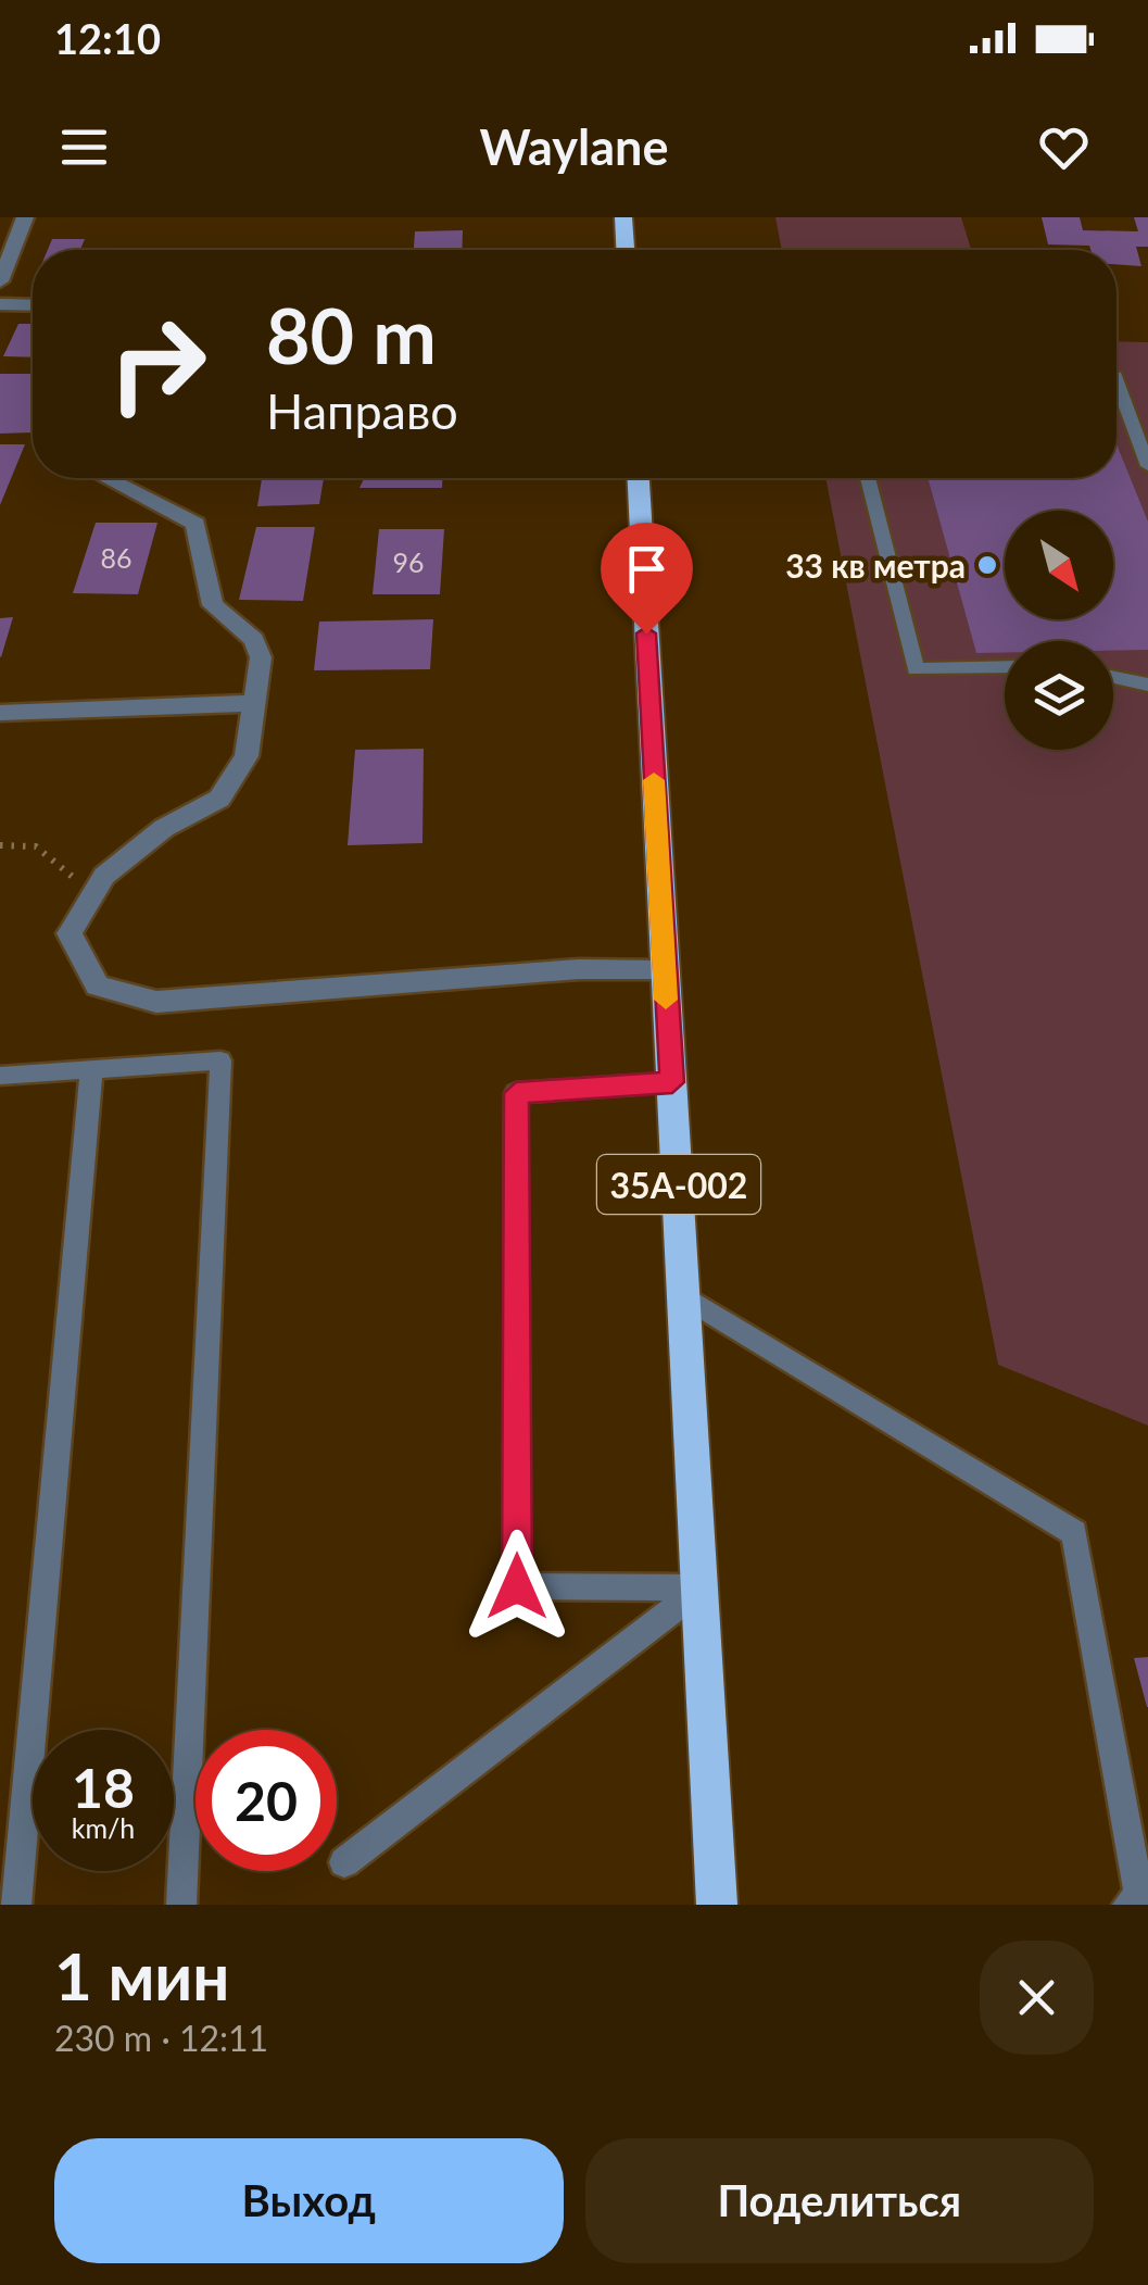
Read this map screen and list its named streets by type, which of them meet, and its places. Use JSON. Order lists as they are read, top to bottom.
{
  "streets": {
    "highway": ["35А-002"]
  },
  "places": ["33 кв метра"],
  "house_numbers": ["86", "96"],
  "north": "bottom right",
  "page": {
    "status": "12:10",
    "header": "Waylane",
    "turn": ["80 m", "Направо"],
    "speed": "18 km/h",
    "limit": "20",
    "heading": ["1 мин", "230 m · 12:11"],
    "buttons": ["Выход", "Поделиться"]
  }
}
